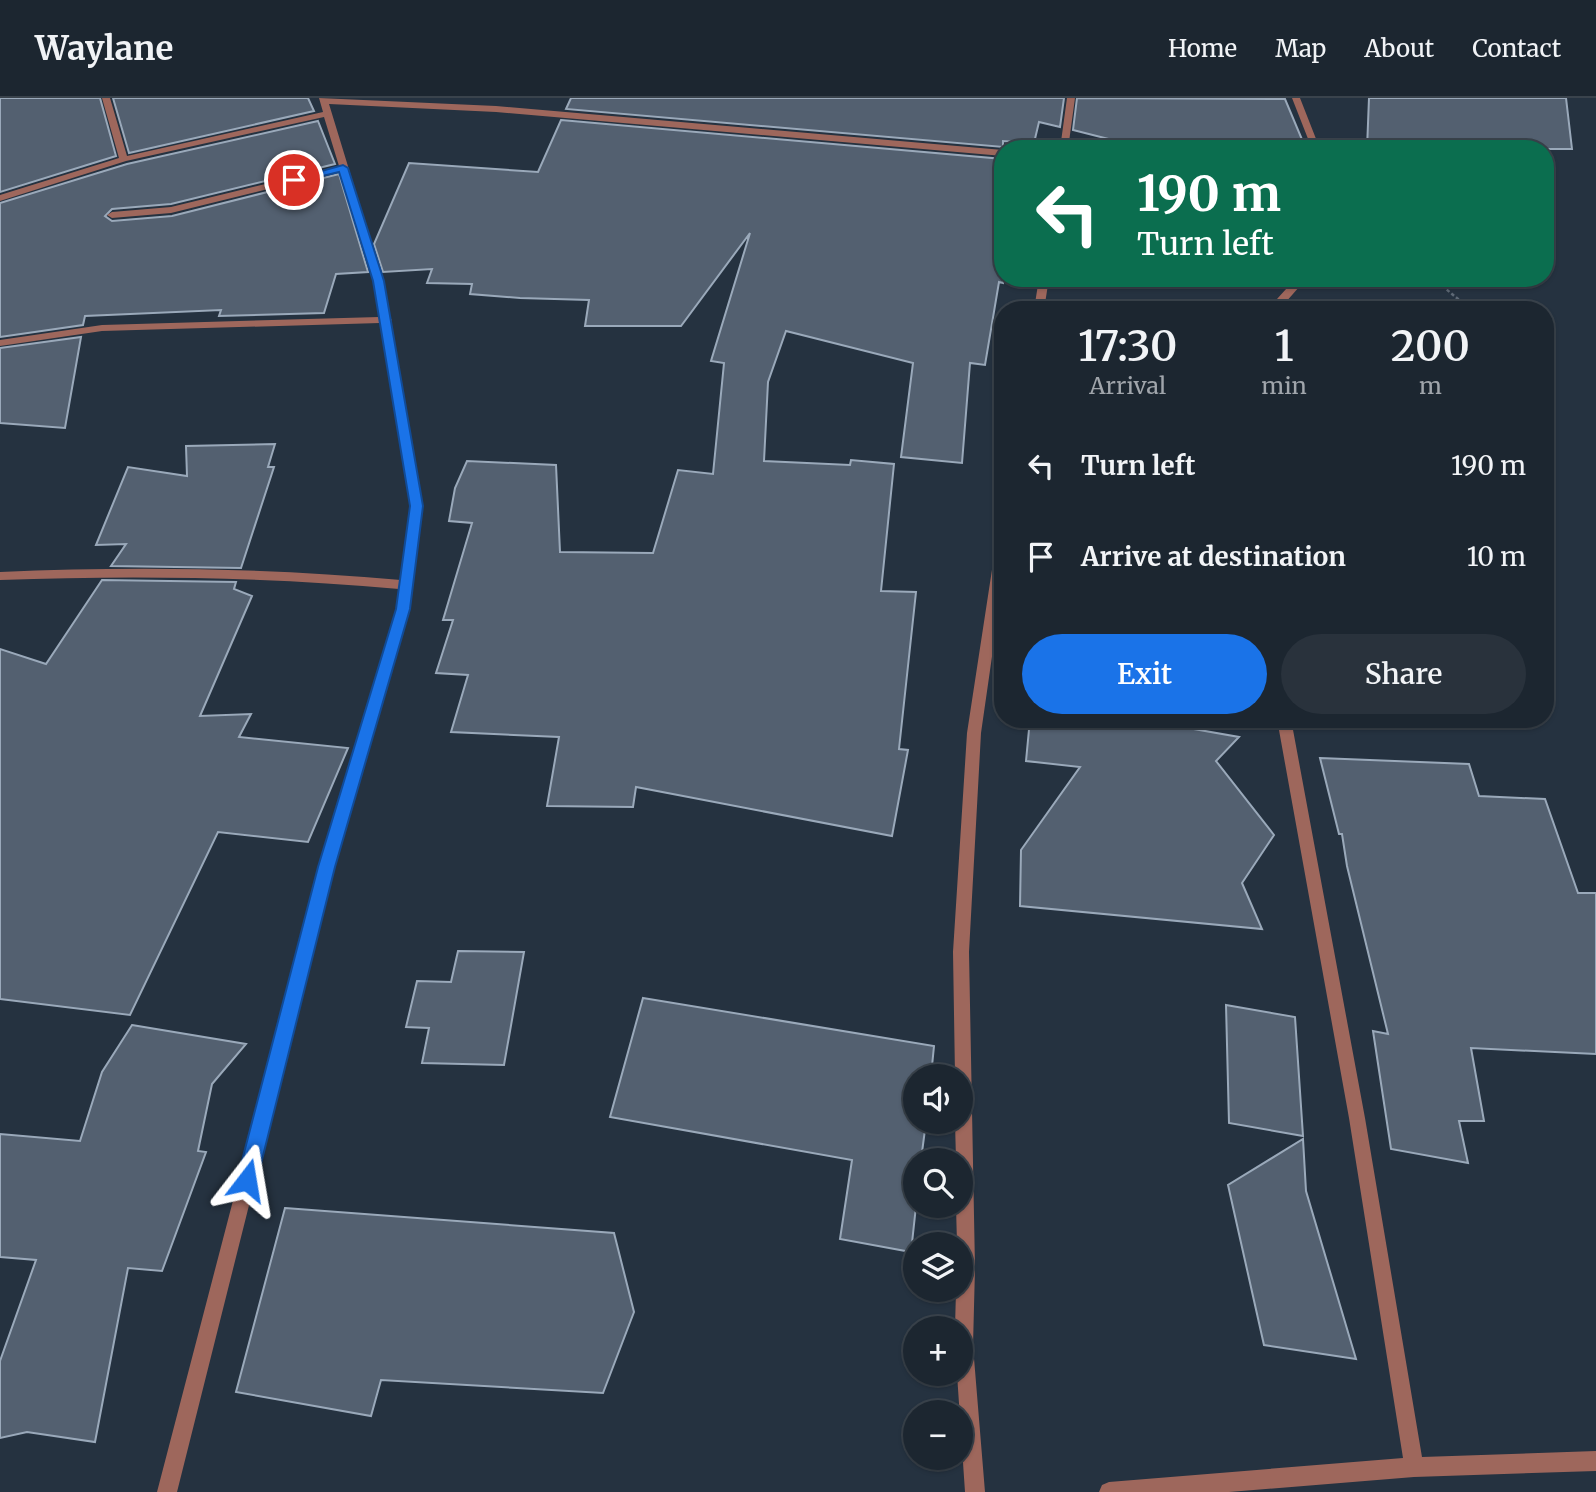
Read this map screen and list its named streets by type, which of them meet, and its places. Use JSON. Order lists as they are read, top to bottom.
{
  "page": {
    "header": "Waylane",
    "nav": [
      "Home",
      "Map",
      "About",
      "Contact"
    ],
    "turn": ["190 m", "Turn left"],
    "eta": [
      "17:30",
      "Arrival",
      "1",
      "min",
      "200",
      "m"
    ],
    "list": [
      {
        "name": "Turn left",
        "value": "190 m"
      },
      {
        "name": "Arrive at destination",
        "value": "10 m"
      }
    ],
    "buttons": ["Exit", "Share"],
    "map_buttons": ["+", "−"]
  }
}
